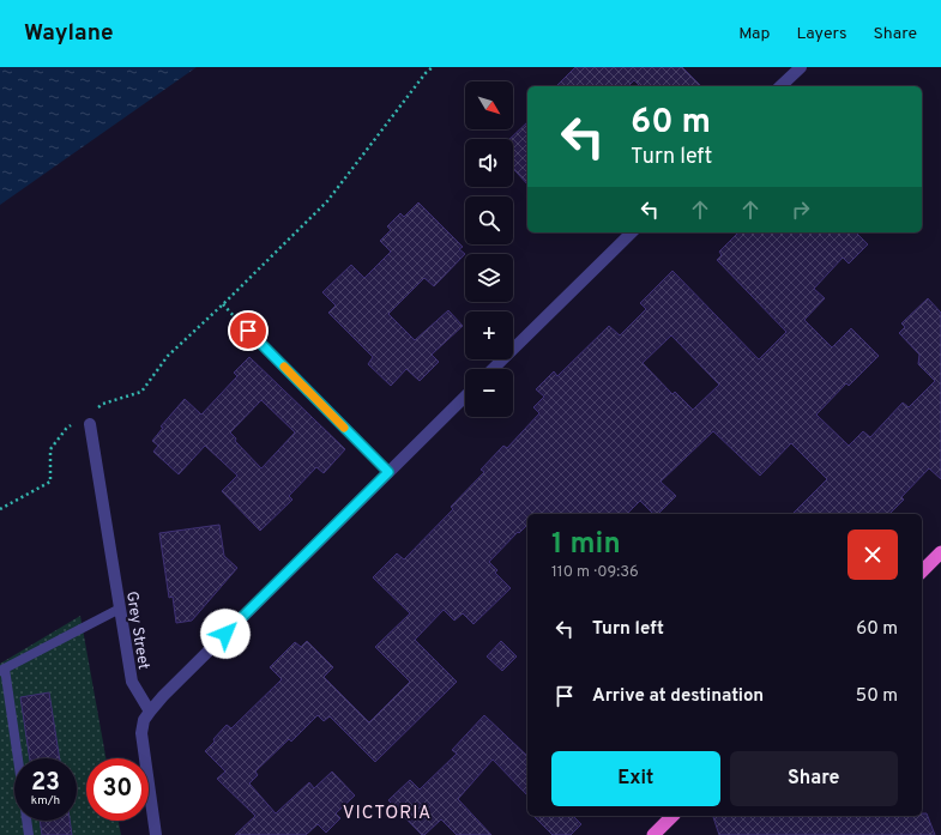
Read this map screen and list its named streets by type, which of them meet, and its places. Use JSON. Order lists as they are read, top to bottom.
{
  "streets": {
    "street": ["Grey Street"]
  },
  "districts": ["VICTORIA"],
  "north": "bottom right",
  "page": {
    "header": "Waylane",
    "nav": ["Map", "Layers", "Share"],
    "map_buttons": ["+", "−"],
    "turn": ["60 m", "Turn left"],
    "heading": ["1 min", "110 m · 09:36"],
    "list": [
      {
        "name": "Turn left",
        "value": "60 m"
      },
      {
        "name": "Arrive at destination",
        "value": "50 m"
      }
    ],
    "buttons": ["Exit", "Share"],
    "speed": "23 km/h",
    "limit": "30"
  }
}
